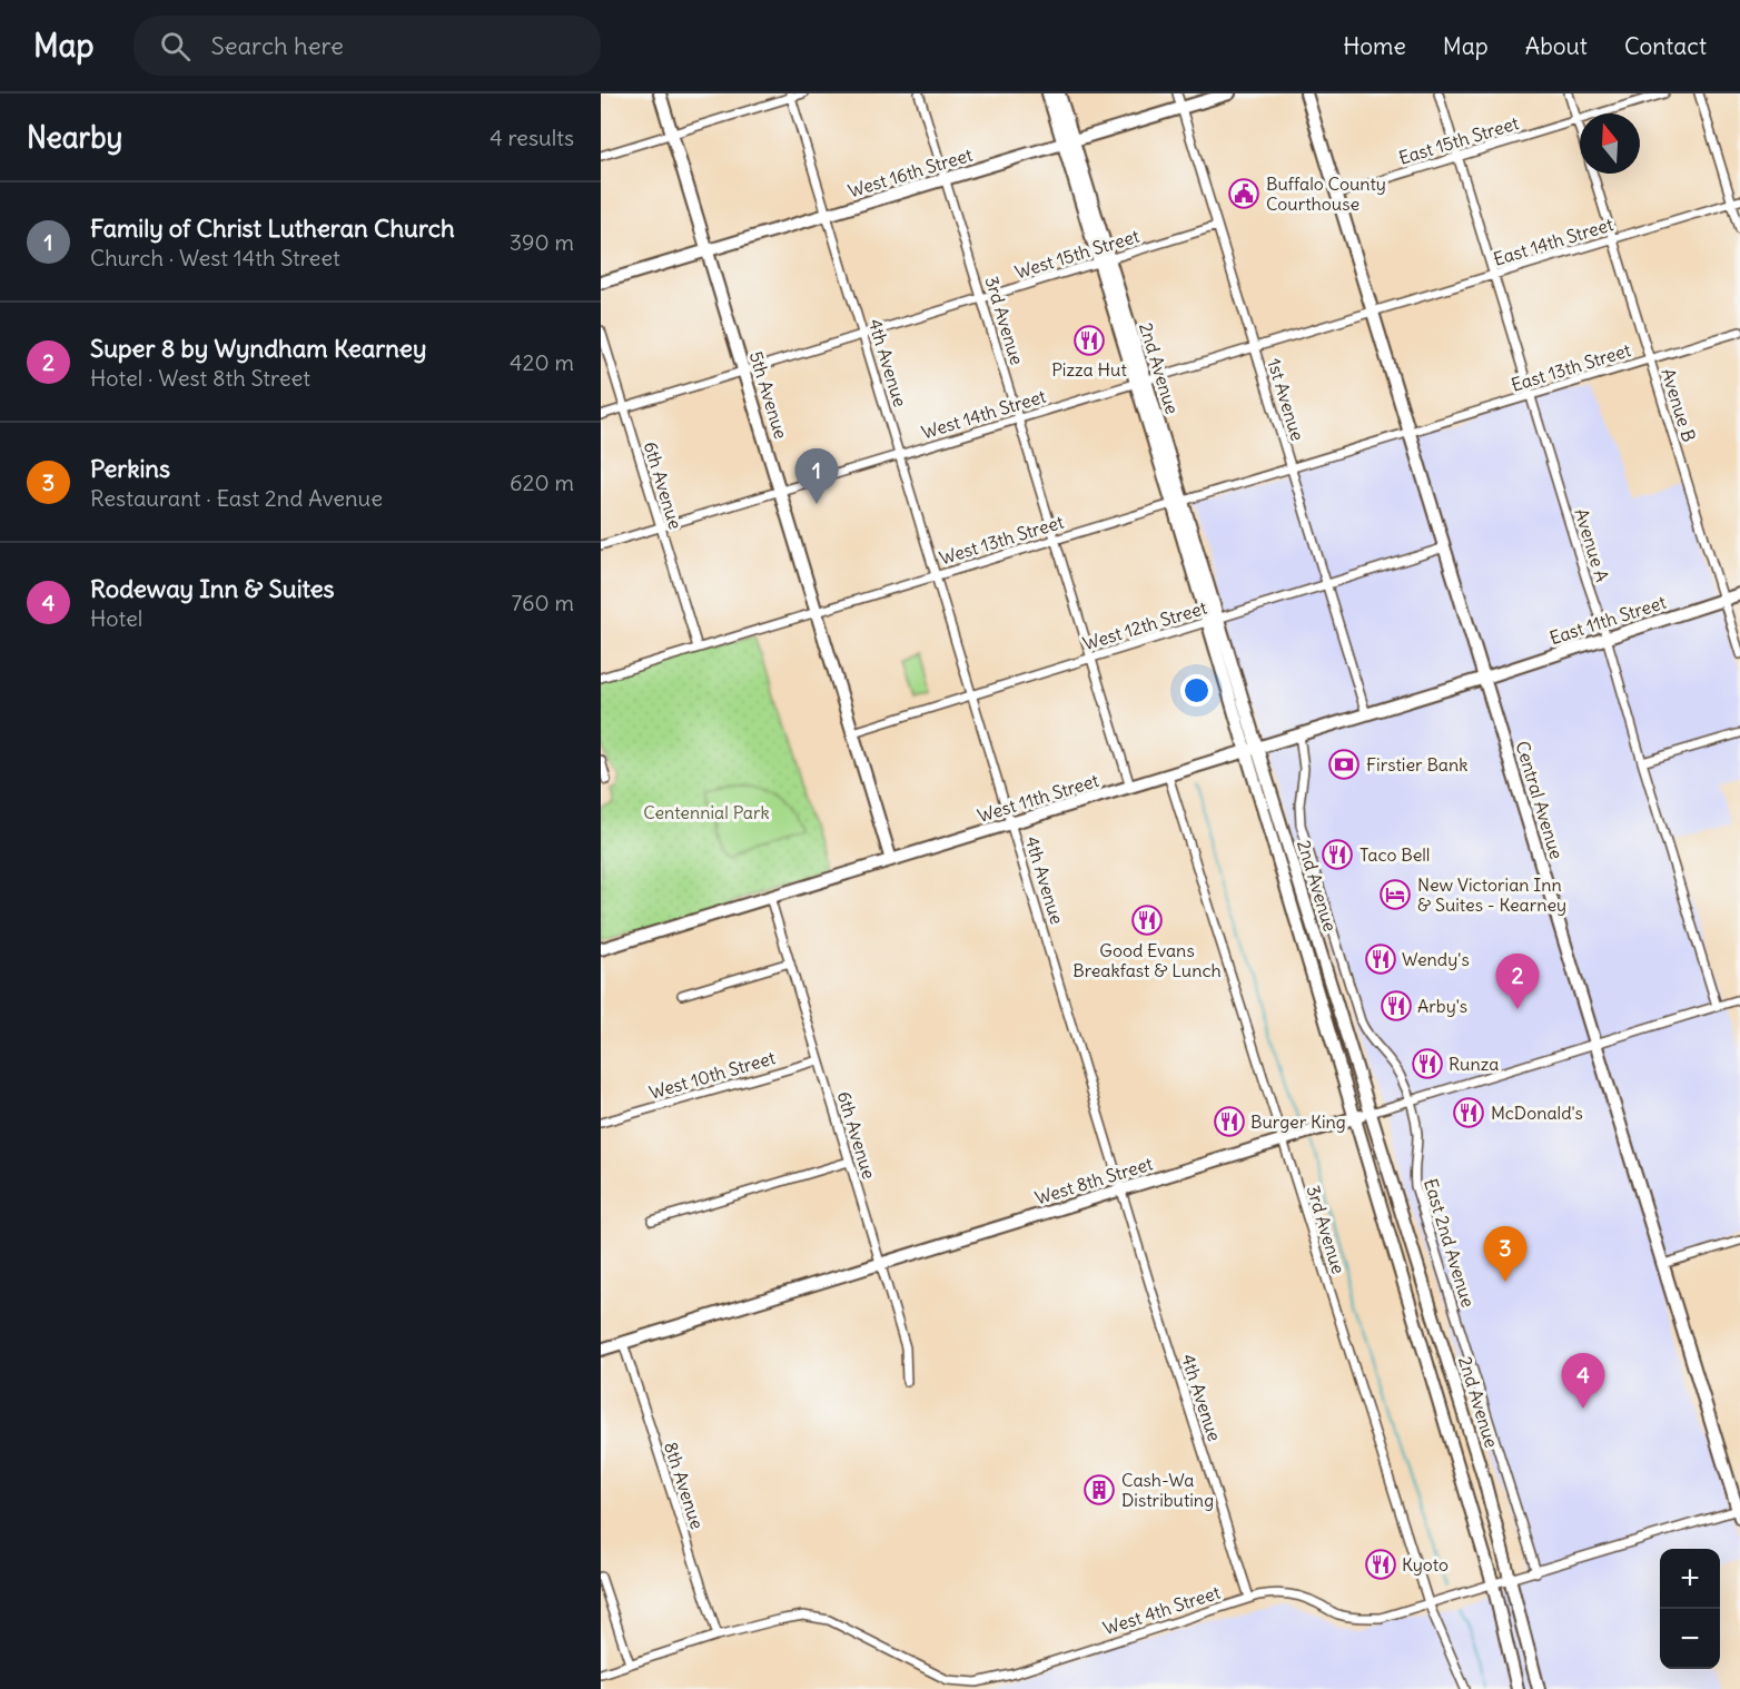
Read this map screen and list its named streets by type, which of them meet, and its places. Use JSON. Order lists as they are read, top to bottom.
{
  "streets": {
    "main road": [
      "West 16th Street",
      "2nd Avenue",
      "5th Avenue",
      "East 11th Street",
      "West 11th Street",
      "Central Avenue",
      "West 8th Street"
    ],
    "street": [
      "East 15th Street",
      "East 14th Street",
      "West 15th Street",
      "3rd Avenue",
      "4th Avenue",
      "East 13th Street",
      "1st Avenue",
      "Avenue B",
      "West 14th Street",
      "6th Avenue",
      "West 13th Street",
      "Avenue A",
      "West 12th Street",
      "West 10th Street",
      "East 2nd Avenue",
      "8th Avenue",
      "West 4th Street"
    ]
  },
  "crossings": [
    ["East 15th Street", "Avenue B"],
    ["East 15th Street", "Avenue A"],
    ["East 15th Street", "Central Avenue"],
    ["West 16th Street", "3rd Avenue"],
    ["West 16th Street", "4th Avenue"],
    ["West 16th Street", "2nd Avenue"],
    ["West 16th Street", "5th Avenue"],
    ["West 16th Street", "1st Avenue"],
    ["East 14th Street", "Avenue B"],
    ["East 14th Street", "West 14th Street"],
    ["East 14th Street", "Avenue A"],
    ["East 14th Street", "Central Avenue"],
    ["West 15th Street", "3rd Avenue"],
    ["West 15th Street", "4th Avenue"],
    ["West 15th Street", "2nd Avenue"],
    ["West 15th Street", "5th Avenue"],
    ["West 15th Street", "1st Avenue"],
    ["West 15th Street", "6th Avenue"],
    ["3rd Avenue", "West 14th Street"],
    ["3rd Avenue", "West 13th Street"],
    ["3rd Avenue", "West 12th Street"],
    ["3rd Avenue", "West 11th Street"],
    ["3rd Avenue", "West 8th Street"],
    ["3rd Avenue", "West 4th Street"],
    ["4th Avenue", "West 14th Street"],
    ["4th Avenue", "West 13th Street"],
    ["4th Avenue", "West 12th Street"],
    ["4th Avenue", "West 11th Street"],
    ["4th Avenue", "West 8th Street"],
    ["4th Avenue", "West 4th Street"],
    ["East 13th Street", "Avenue B"],
    ["East 13th Street", "West 13th Street"],
    ["East 13th Street", "Avenue A"],
    ["East 13th Street", "Central Avenue"],
    ["2nd Avenue", "West 14th Street"],
    ["2nd Avenue", "West 13th Street"],
    ["2nd Avenue", "West 12th Street"],
    ["2nd Avenue", "West 11th Street"],
    ["2nd Avenue", "West 8th Street"],
    ["2nd Avenue", "West 4th Street"],
    ["5th Avenue", "West 14th Street"],
    ["5th Avenue", "West 13th Street"],
    ["5th Avenue", "West 12th Street"],
    ["5th Avenue", "West 11th Street"],
    ["1st Avenue", "West 14th Street"],
    ["1st Avenue", "West 13th Street"],
    ["1st Avenue", "West 12th Street"],
    ["1st Avenue", "West 11th Street"],
    ["Avenue B", "East 11th Street"],
    ["West 14th Street", "6th Avenue"],
    ["West 14th Street", "Central Avenue"],
    ["6th Avenue", "West 13th Street"],
    ["6th Avenue", "West 11th Street"],
    ["6th Avenue", "West 10th Street"],
    ["6th Avenue", "West 8th Street"],
    ["West 13th Street", "Central Avenue"],
    ["Avenue A", "East 11th Street"],
    ["Avenue A", "West 8th Street"],
    ["East 11th Street", "West 11th Street"],
    ["East 11th Street", "Central Avenue"],
    ["West 12th Street", "Central Avenue"],
    ["West 11th Street", "Central Avenue"],
    ["West 11th Street", "East 2nd Avenue"],
    ["Central Avenue", "West 8th Street"],
    ["Central Avenue", "West 4th Street"],
    ["West 8th Street", "East 2nd Avenue"],
    ["West 8th Street", "8th Avenue"],
    ["East 2nd Avenue", "West 4th Street"],
    ["8th Avenue", "West 4th Street"]
  ],
  "parks": ["Centennial Park"],
  "places": {
    "public building": ["Buffalo County Courthouse"],
    "restaurant": [
      "Pizza Hut",
      "Taco Bell",
      "Good Evans Breakfast & Lunch",
      "Wendy's",
      "Arby's",
      "Runza",
      "McDonald's",
      "Burger King",
      "Kyoto"
    ],
    "bank": ["Firstier Bank"],
    "hotel": ["New Victorian Inn & Suites - Kearney"],
    "building": ["Cash-Wa Distributing"]
  },
  "north": "top",
  "page": {
    "header": "Map",
    "search": "Search here",
    "nav": [
      "Home",
      "Map",
      "About",
      "Contact"
    ],
    "heading": ["Nearby", "4 results"],
    "list": [
      {
        "mark": "1",
        "name": "Family of Christ Lutheran Church",
        "note": "Church · West 14th Street",
        "value": "390 m"
      },
      {
        "mark": "2",
        "name": "Super 8 by Wyndham Kearney",
        "note": "Hotel · West 8th Street",
        "value": "420 m"
      },
      {
        "mark": "3",
        "name": "Perkins",
        "note": "Restaurant · East 2nd Avenue",
        "value": "620 m"
      },
      {
        "mark": "4",
        "name": "Rodeway Inn & Suites",
        "note": "Hotel",
        "value": "760 m"
      }
    ],
    "pins": [
      "1",
      "2",
      "3",
      "4"
    ],
    "map_buttons": ["+", "−"]
  }
}
